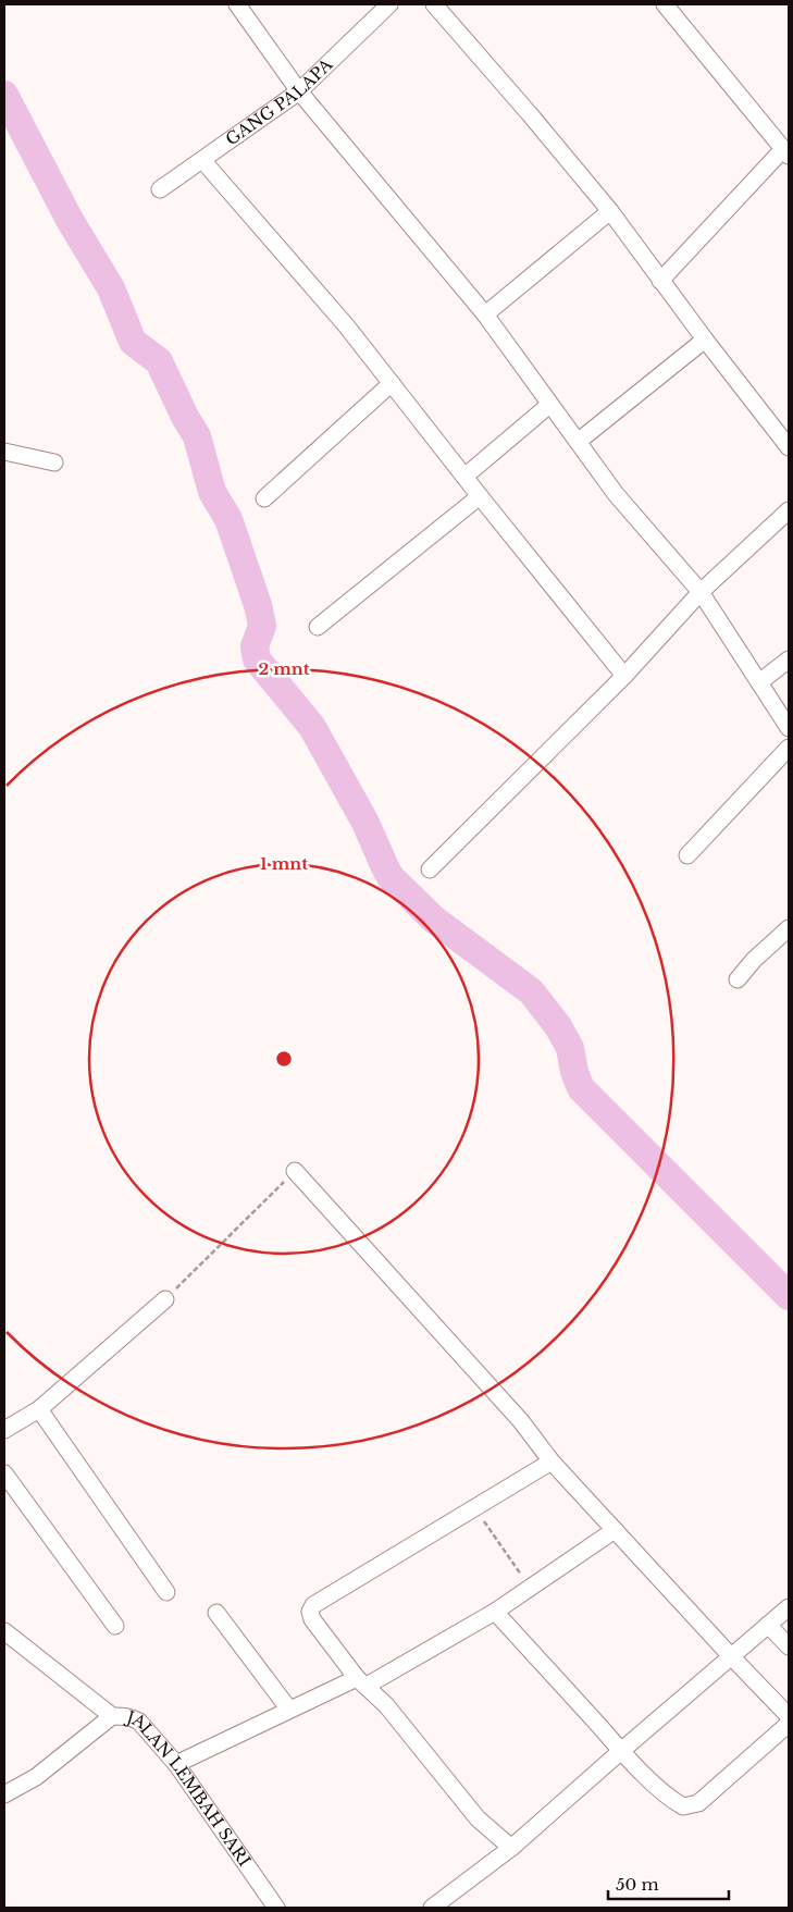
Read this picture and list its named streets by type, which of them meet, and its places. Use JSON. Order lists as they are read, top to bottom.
{
  "streets": {
    "street": ["GANG PALAPA", "JALAN LEMBAH SARI"]
  },
  "scale_bar": "50 m",
  "rings": ["2 mnt", "1 mnt"]
}
